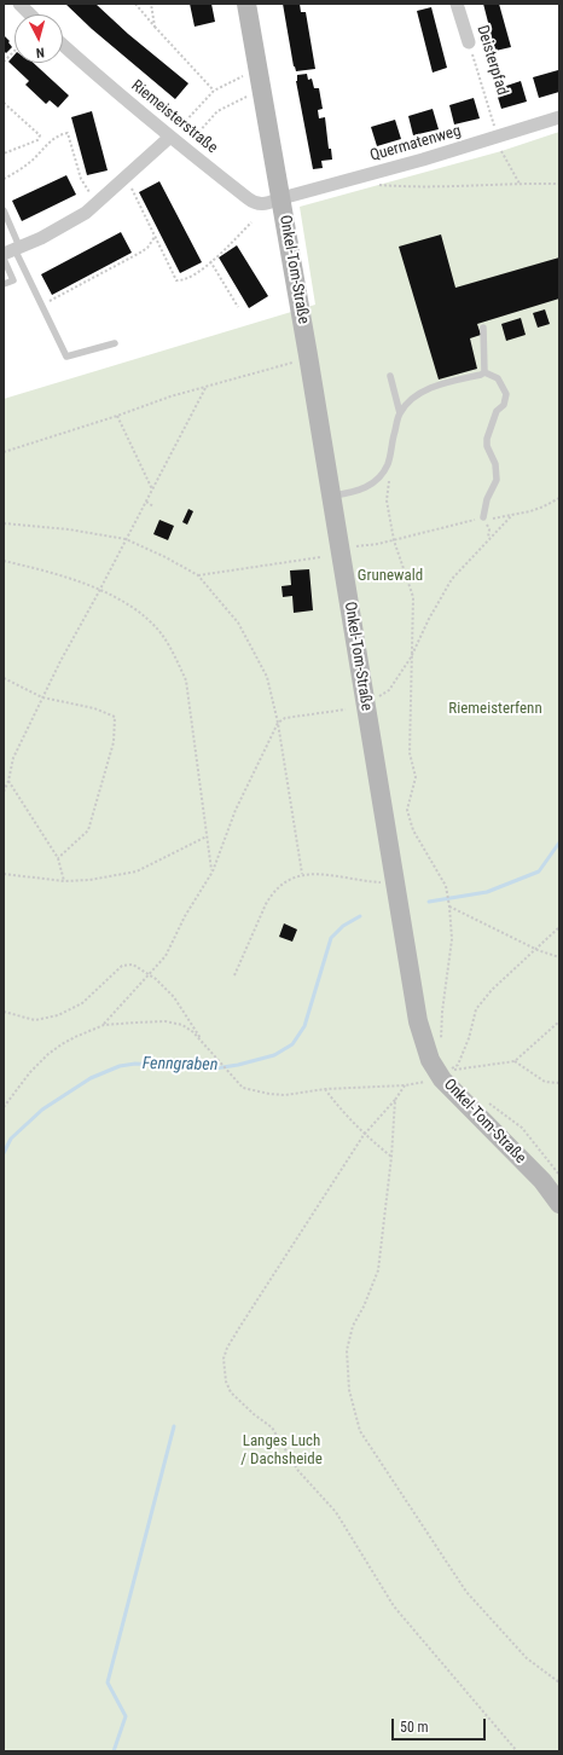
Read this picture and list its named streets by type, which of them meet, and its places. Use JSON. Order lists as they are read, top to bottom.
{
  "streets": {
    "main road": ["Onkel-Tom-Straße"],
    "street": ["Deisterpfad", "Riemeisterstraße", "Quermatenweg"]
  },
  "crossings": [
    ["Riemeisterstraße", "Quermatenweg"],
    ["Riemeisterstraße", "Onkel-Tom-Straße"],
    ["Quermatenweg", "Onkel-Tom-Straße"]
  ],
  "water": ["Fenngraben"],
  "parks": ["Grunewald", "Riemeisterfenn", "Langes Luch / Dachsheide"],
  "scale_bar": "50 m",
  "north": "bottom"
}
